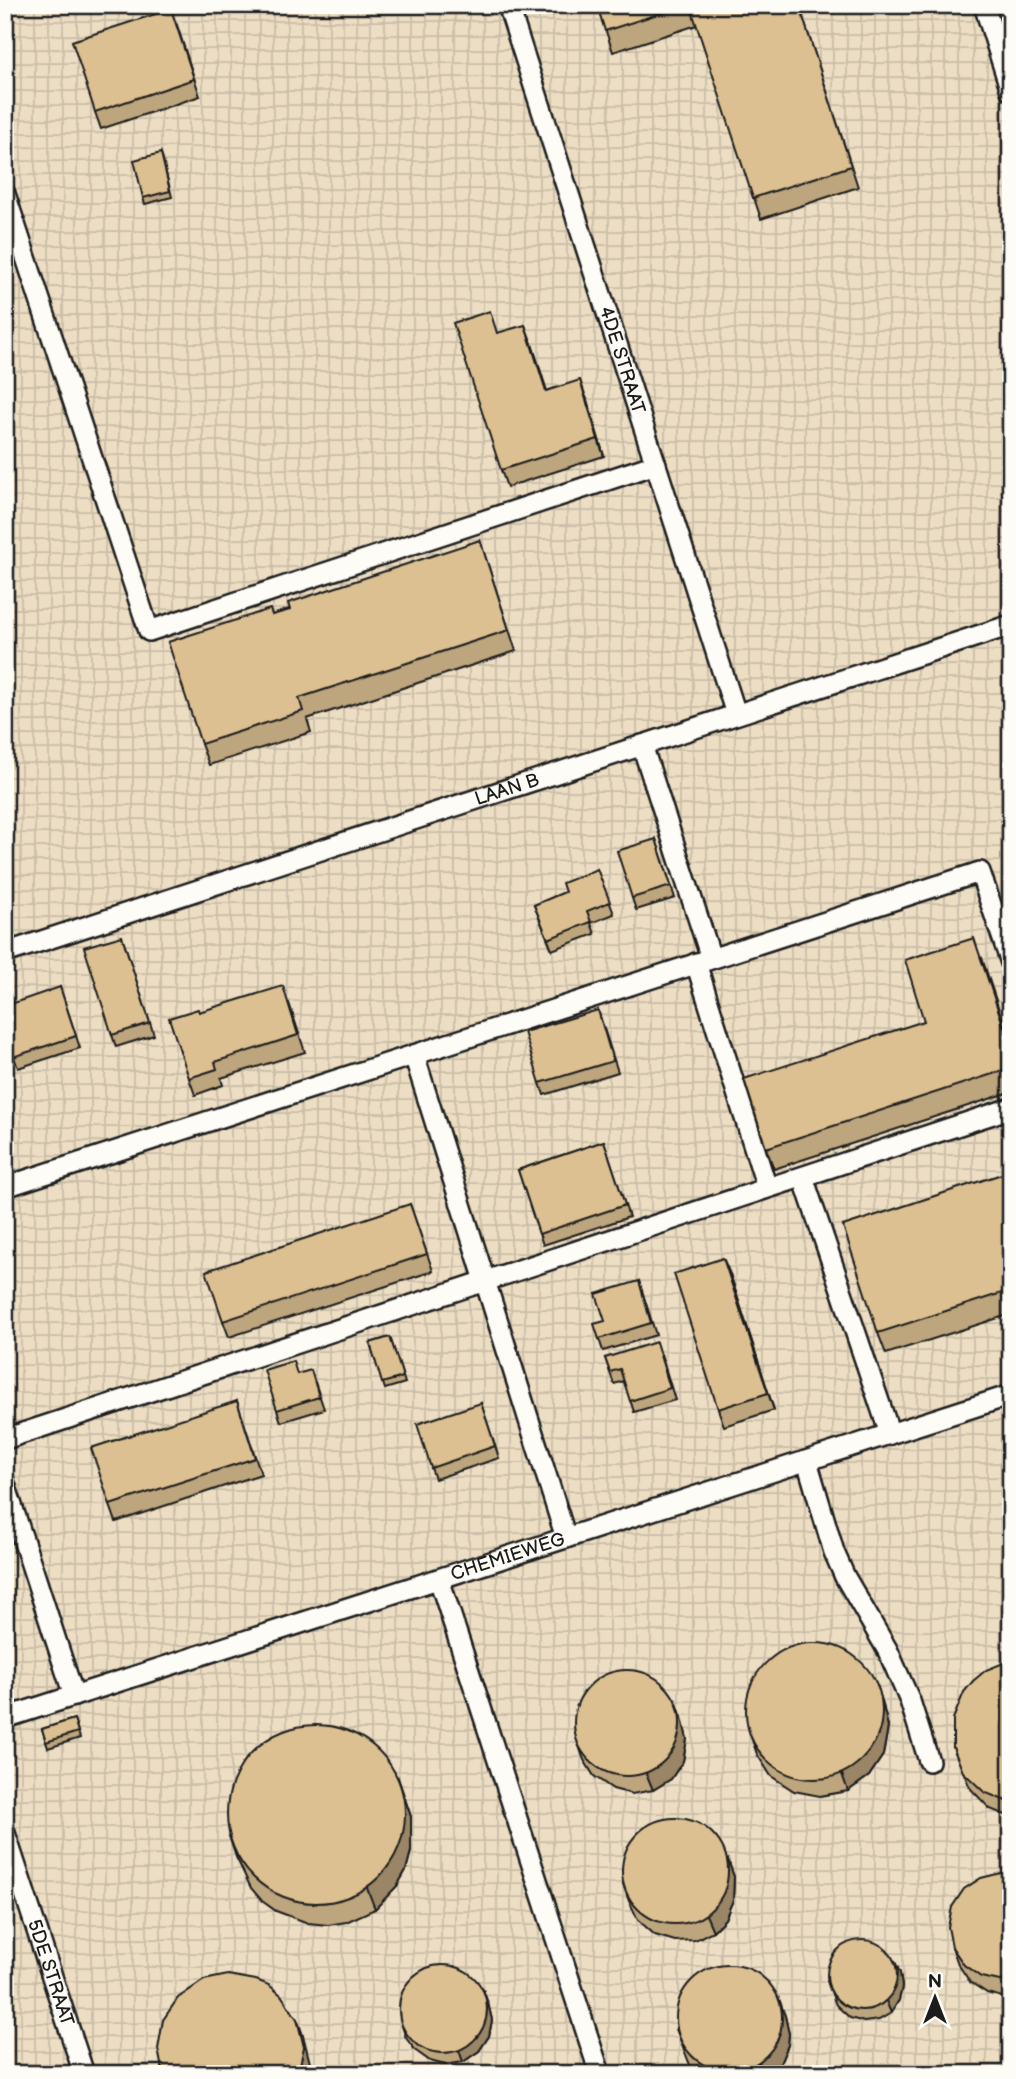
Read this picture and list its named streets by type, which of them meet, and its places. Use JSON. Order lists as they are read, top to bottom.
{
  "streets": {
    "lane": [
      "4DE STRAAT",
      "LAAN B",
      "CHEMIEWEG",
      "5DE STRAAT"
    ]
  },
  "crossings": [
    ["4DE STRAAT", "LAAN B"]
  ],
  "north": "top"
}
